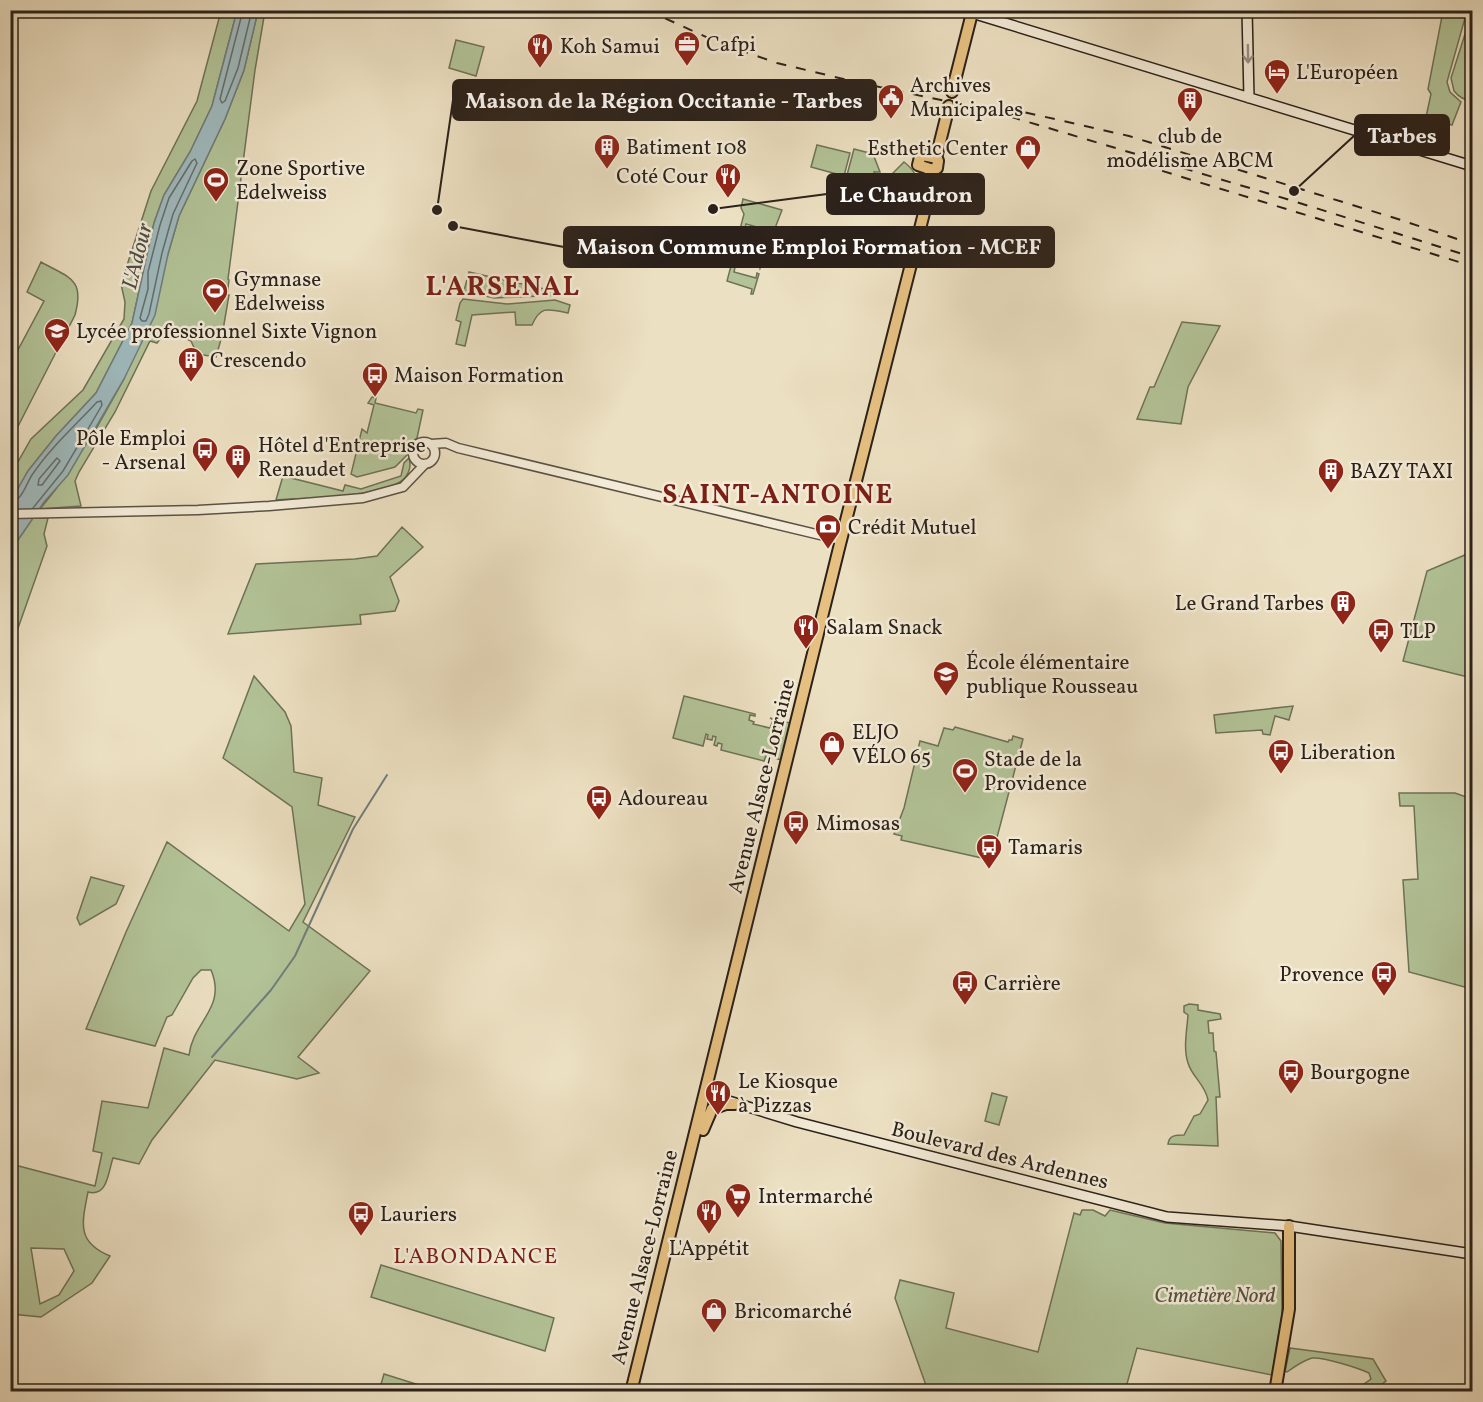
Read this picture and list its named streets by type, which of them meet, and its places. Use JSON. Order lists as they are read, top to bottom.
{
  "streets": {
    "main road": ["Avenue Alsace-Lorraine", "Boulevard des Ardennes"]
  },
  "crossings": [
    ["Avenue Alsace-Lorraine", "Boulevard des Ardennes"]
  ],
  "districts": ["L'ARSENAL", "SAINT-ANTOINE", "L'ABONDANCE"],
  "water": ["L'Adour"],
  "parks": ["Cimetière Nord"],
  "places": {
    "office": ["Cafpi"],
    "restaurant": [
      "Koh Samui",
      "Coté Cour",
      "Salam Snack",
      "Le Kiosque à Pizzas",
      "L'Appétit"
    ],
    "hotel": ["L'Européen"],
    "public building": ["Archives Municipales"],
    "building": [
      "club de modélisme ABCM",
      "Batiment 108",
      "Crescendo",
      "Hôtel d'Entreprise Renaudet",
      "BAZY TAXI",
      "Le Grand Tarbes"
    ],
    "shop": ["Esthetic Center", "ELJO VÉLO 65", "Bricomarché"],
    "other": [
      "Tarbes",
      "Le Chaudron",
      "Maison de la Région Occitanie - Tarbes",
      "Maison Commune Emploi Formation - MCEF"
    ],
    "sports": ["Zone Sportive Edelweiss", "Gymnase Edelweiss", "Stade de la Providence"],
    "school or university": ["Lycée professionnel Sixte Vignon", "École élémentaire publique Rousseau"],
    "bus stop": [
      "Maison Formation",
      "Pôle Emploi - Arsenal",
      "TLP",
      "Liberation",
      "Adoureau",
      "Mimosas",
      "Tamaris",
      "Provence",
      "Carrière",
      "Bourgogne",
      "Lauriers"
    ],
    "bank": ["Crédit Mutuel"],
    "supermarket": ["Intermarché"]
  }
}
